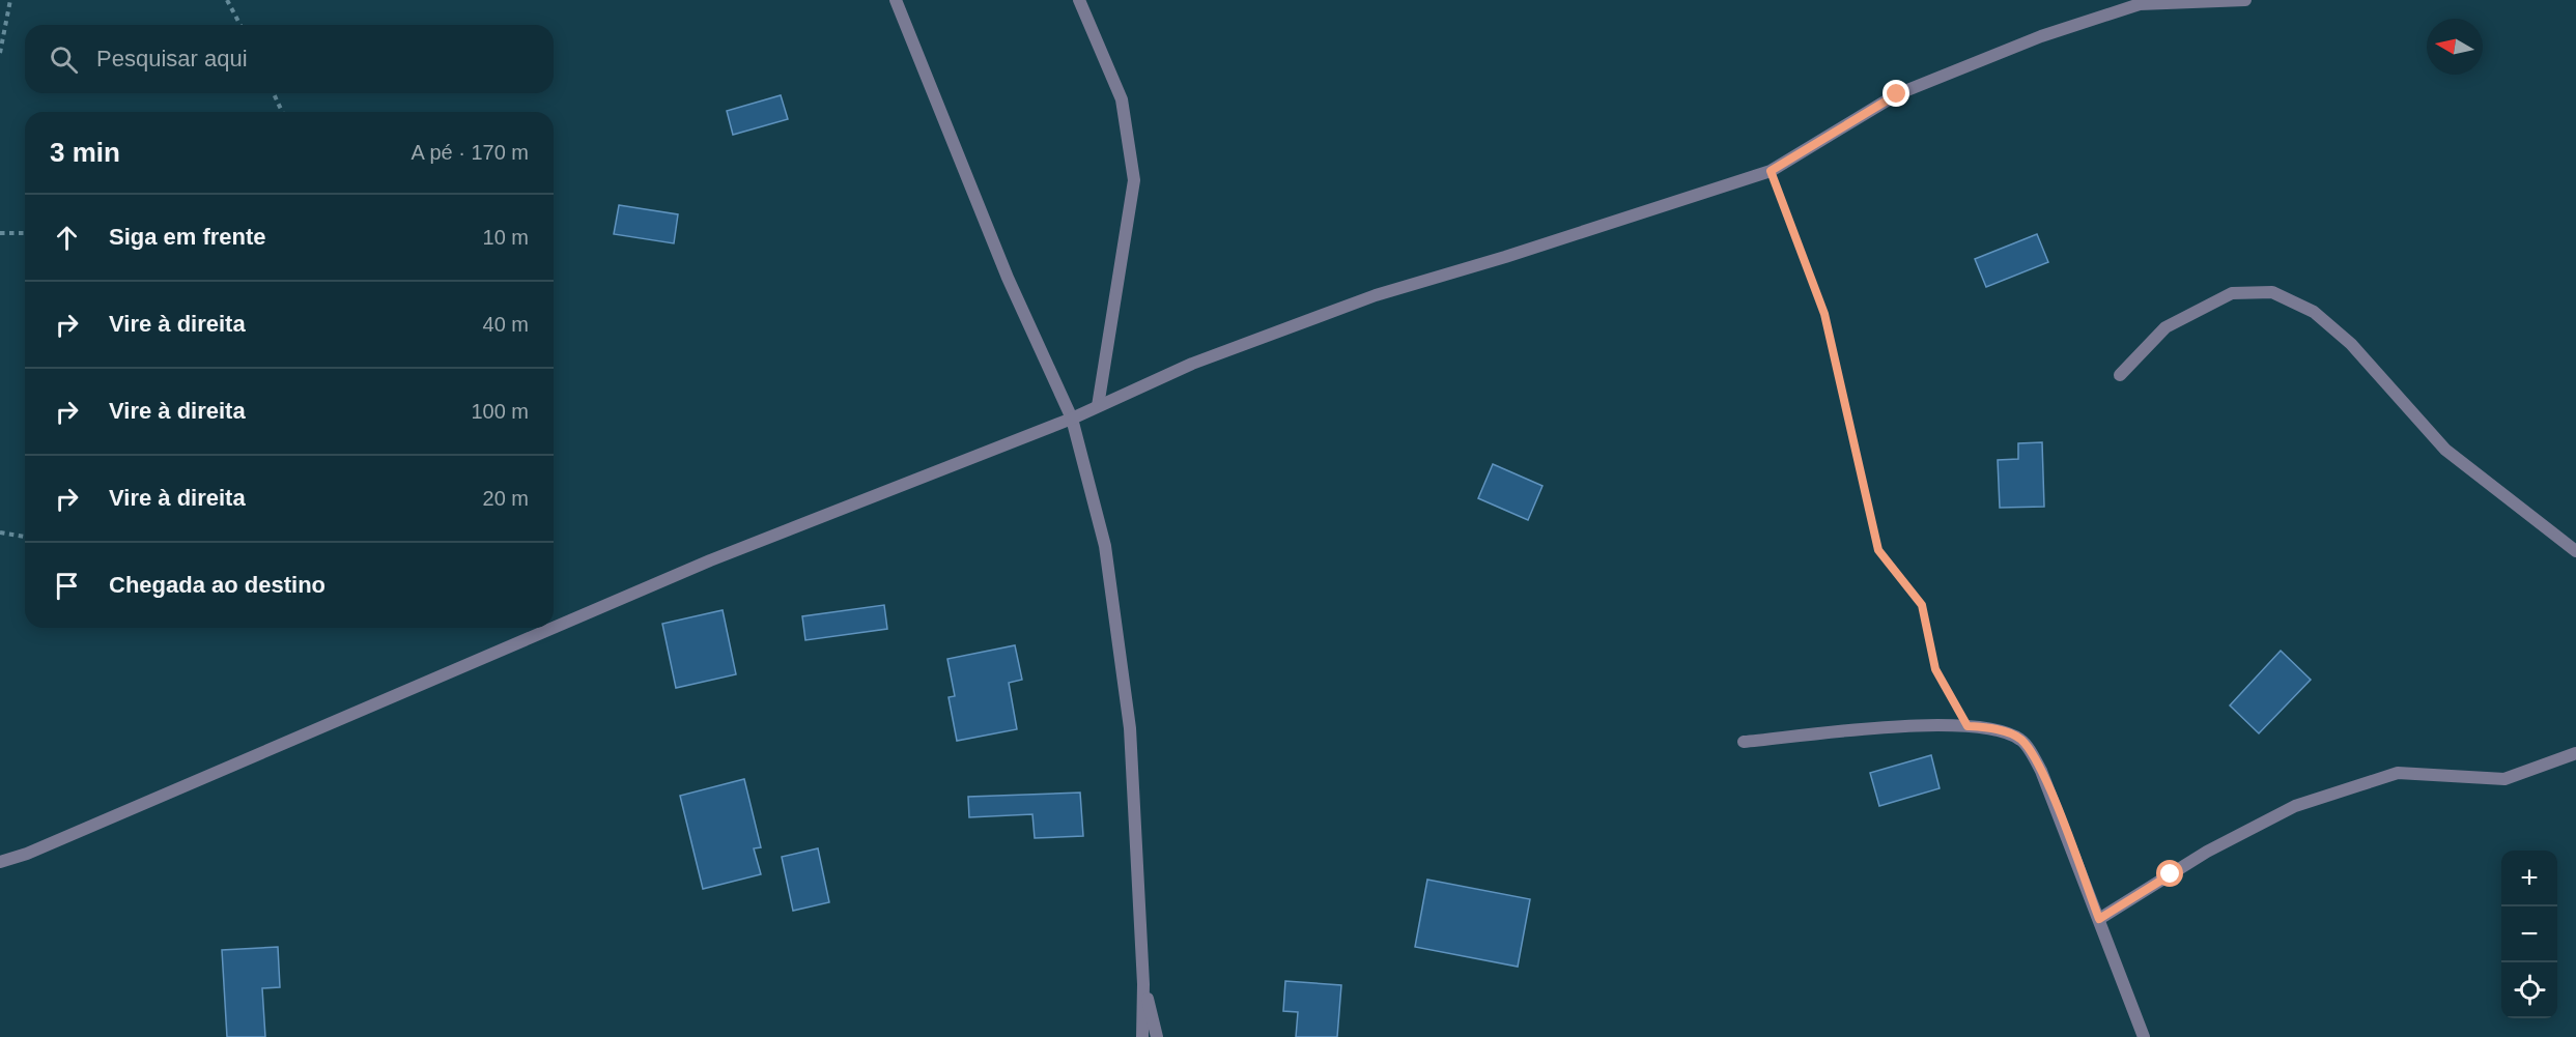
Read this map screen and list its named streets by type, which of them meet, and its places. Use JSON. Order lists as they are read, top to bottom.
{
  "north": "left",
  "page": {
    "search": "Pesquisar aqui",
    "heading": ["3 min", "A pé · 170 m"],
    "list": [
      ["Siga em frente", "10 m"],
      ["Vire à direita", "40 m"],
      ["Vire à direita", "100 m"],
      ["Vire à direita", "20 m"],
      "Chegada ao destino"
    ],
    "map_buttons": ["+", "−"]
  }
}
